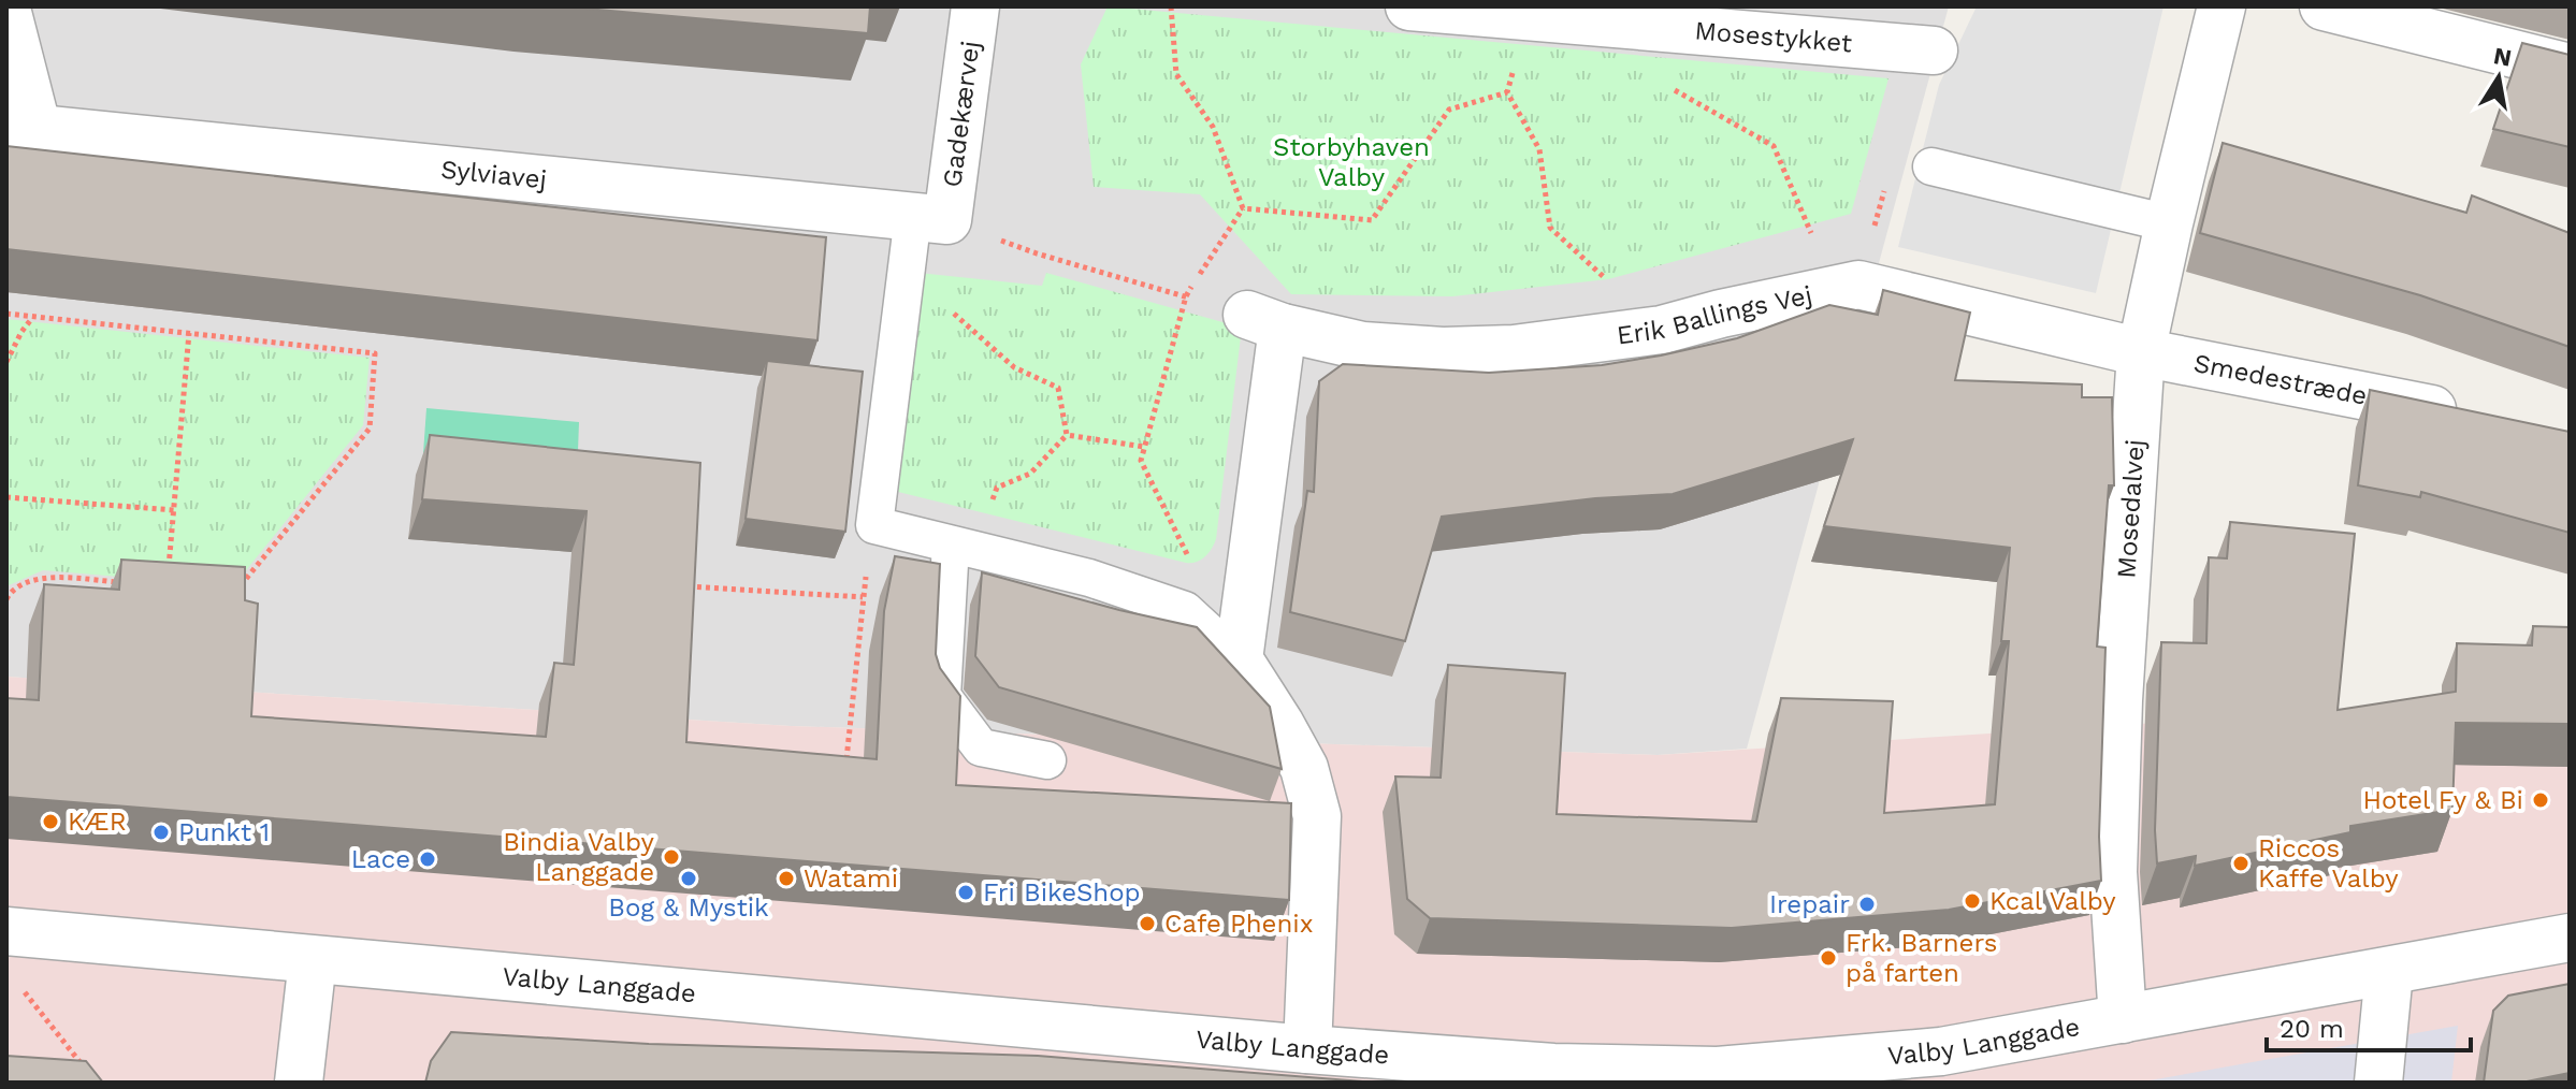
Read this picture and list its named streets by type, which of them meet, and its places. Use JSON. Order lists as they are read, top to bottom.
{
  "streets": {
    "street": [
      "Mosestykket",
      "Gadekærvej",
      "Sylviavej",
      "Erik Ballings Vej",
      "Smedestræde",
      "Mosedalvej",
      "Valby Langgade"
    ]
  },
  "crossings": [
    ["Gadekærvej", "Sylviavej"],
    ["Erik Ballings Vej", "Smedestræde"],
    ["Erik Ballings Vej", "Mosedalvej"],
    ["Smedestræde", "Mosedalvej"],
    ["Mosedalvej", "Valby Langgade"]
  ],
  "parks": ["Storbyhaven Valby"],
  "places": [
    "Hotel Fy & Bi",
    "KÆR",
    "Punkt 1",
    "Bindia Valby Langgade",
    "Lace",
    "Riccos Kaffe Valby",
    "Bog & Mystik",
    "Watami",
    "Fri BikeShop",
    "Kcal Valby",
    "Irepair",
    "Cafe Phenix",
    "Frk. Barners på farten"
  ],
  "scale_bar": "20 m",
  "north": "top"
}
